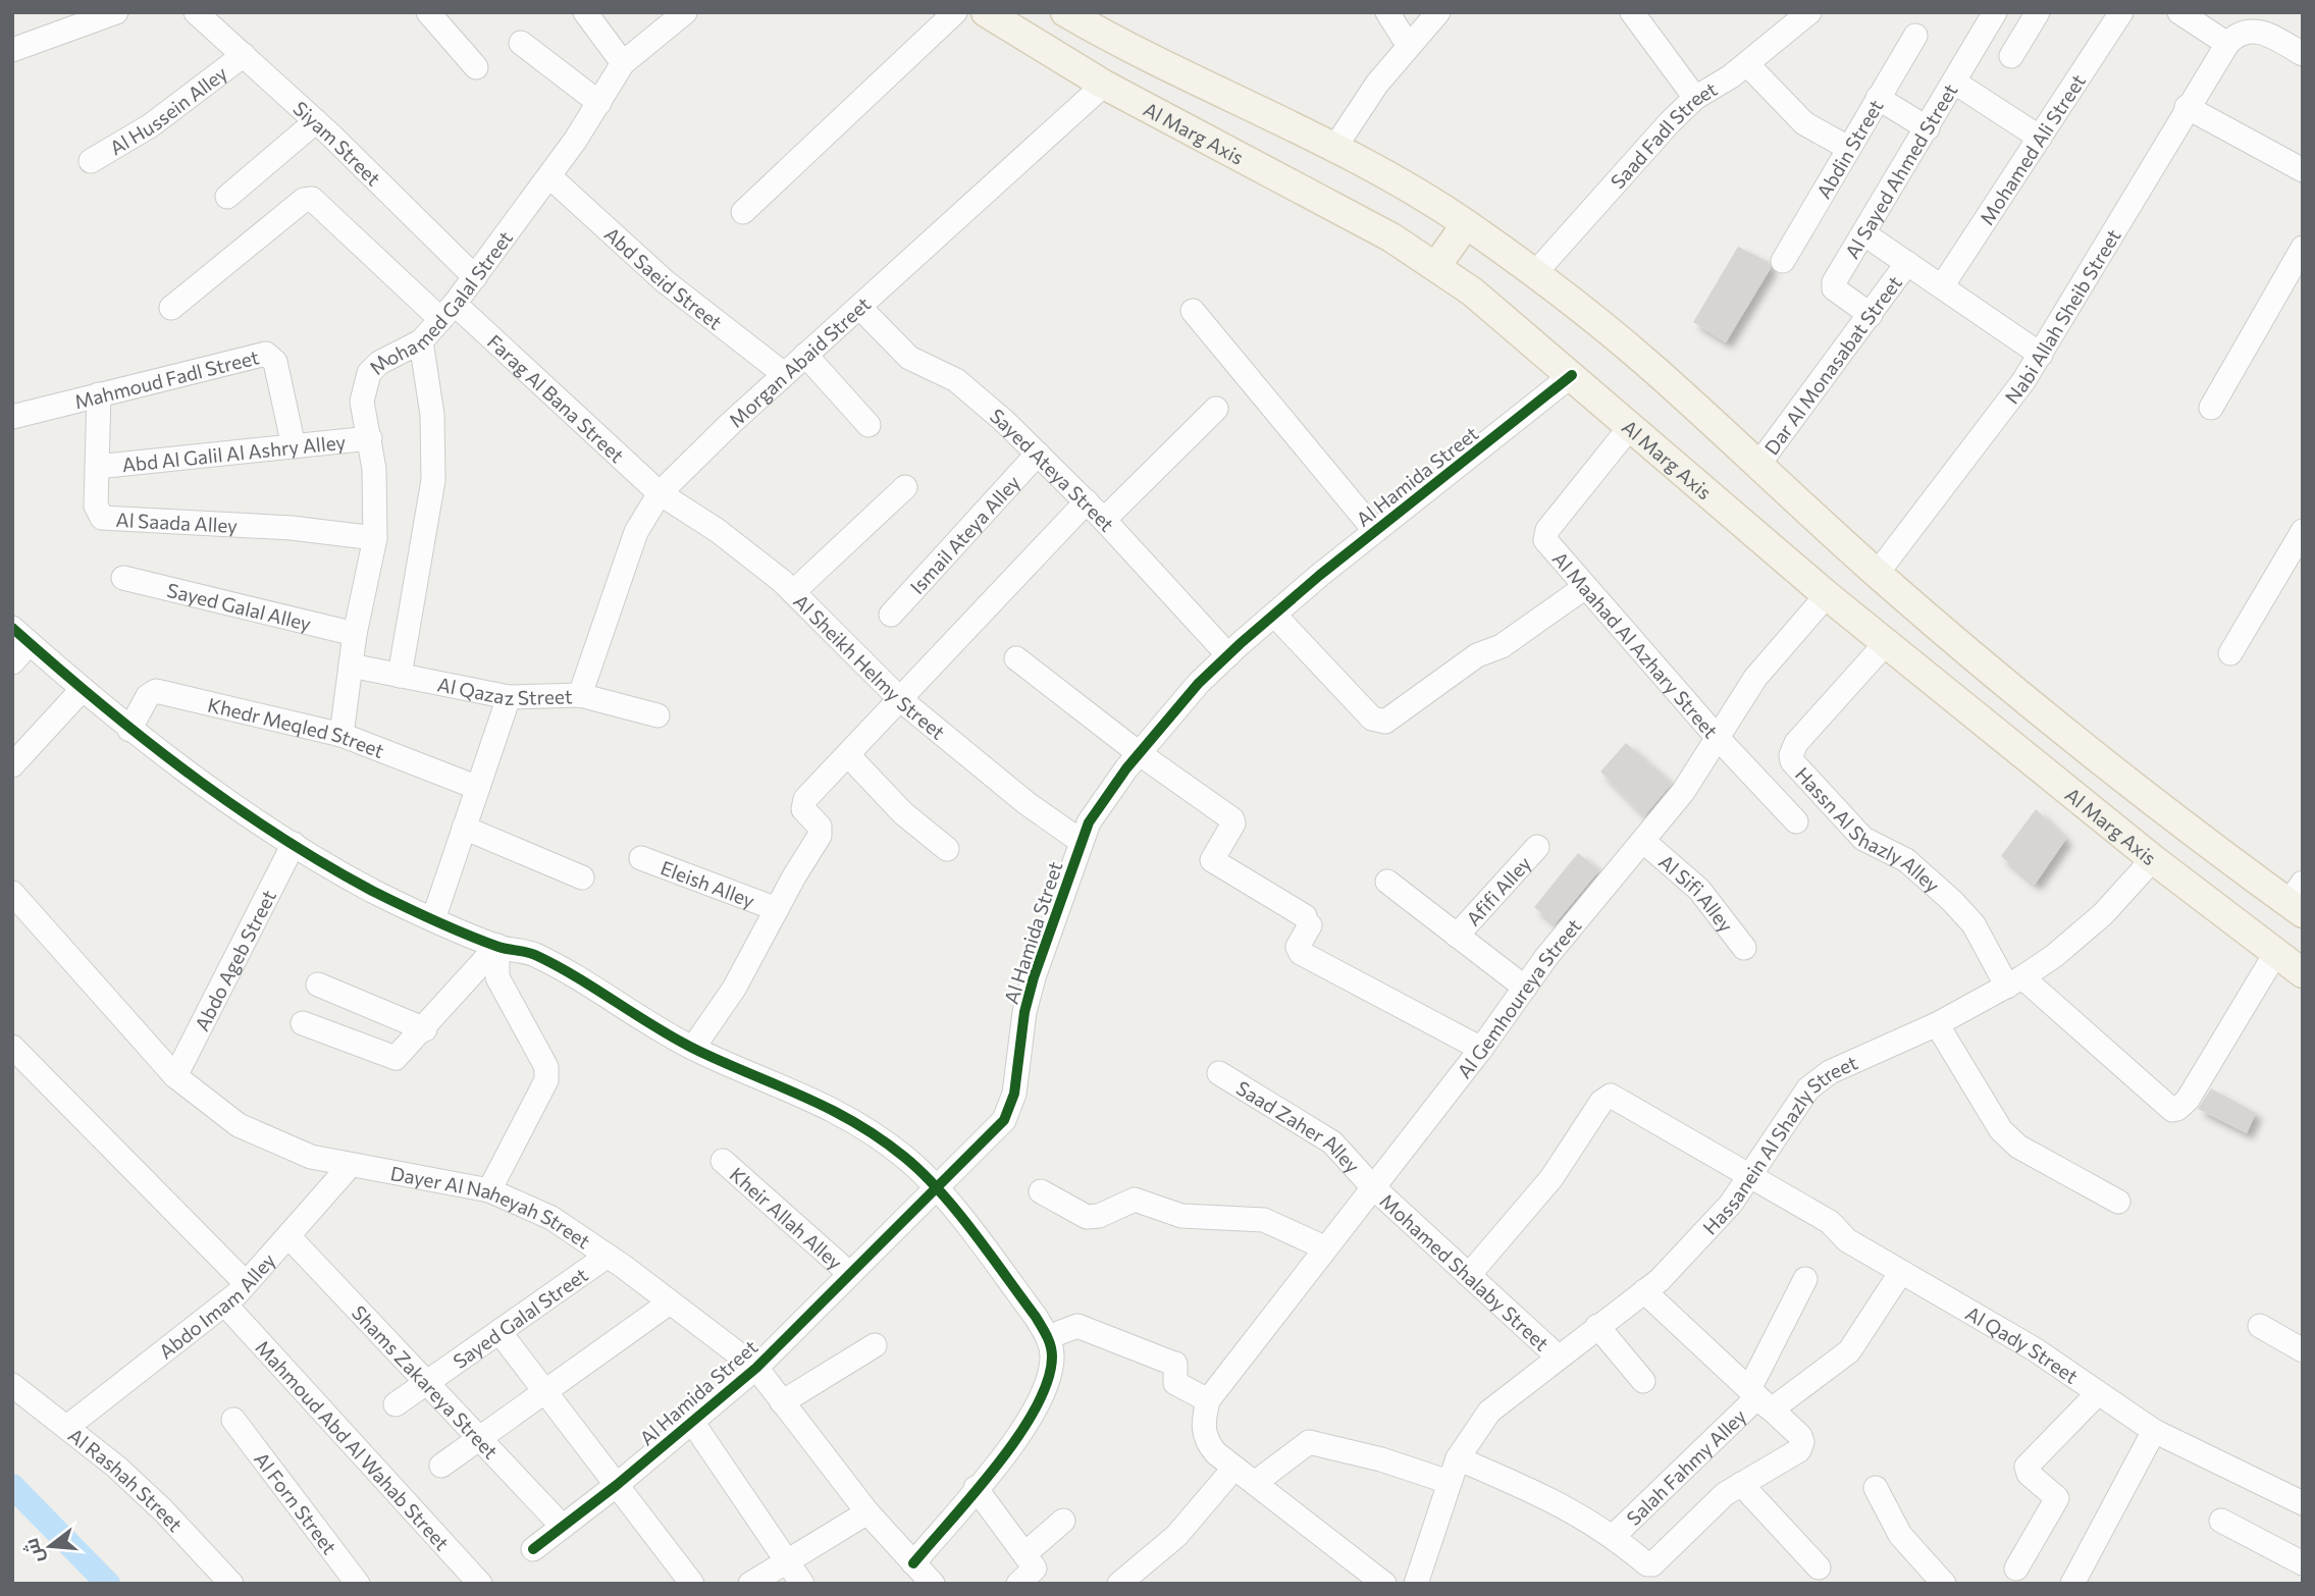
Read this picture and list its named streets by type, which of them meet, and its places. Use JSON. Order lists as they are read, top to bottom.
{
  "streets": {
    "main road": ["Al Marg Axis"],
    "street": [
      "Al Hussein Alley",
      "Saad Fadl Street",
      "Siyam Street",
      "Abdin Street",
      "Mohamed Ali Street",
      "Al Sayed Ahmed Street",
      "Abd Saeid Street",
      "Mohamed Galal Street",
      "Nabi Allah Sheib Street",
      "Morgan Abaid Street",
      "Dar Al Monasabat Street",
      "Mahmoud Fadl Street",
      "Farag Al Bana Street",
      "Abd Al Galil Al Ashry Alley",
      "Sayed Ateya Street",
      "Al Hamida Street",
      "Al Saada Alley",
      "Ismail Ateya Alley",
      "Sayed Galal Alley",
      "Al Maahad Al Azhary Street",
      "Al Sheikh Helmy Street",
      "Al Qazaz Street",
      "Khedr Meqled Street",
      "Hassn Al Shazly Alley",
      "Eleish Alley",
      "Afifi Alley",
      "Al Sifi Alley",
      "Abdo Ageb Street",
      "Al Gemhoureya Street",
      "Saad Zaher Alley",
      "Hassanein Al Shazly Street",
      "Dayer Al Naheyah Street",
      "Kheir Allah Alley",
      "Mohamed Shalaby Street",
      "Abdo Imam Alley",
      "Sayed Galal Street",
      "Al Qady Street",
      "Shams Zakareya Street",
      "Mahmoud Abd Al Wahab Street",
      "Salah Fahmy Alley",
      "Al Rashah Street",
      "Al Forn Street"
    ]
  },
  "crossings": [
    ["Al Hussein Alley", "Siyam Street"],
    ["Al Marg Axis", "Morgan Abaid Street"],
    ["Al Marg Axis", "Al Hamida Street"],
    ["Al Marg Axis", "Al Maahad Al Azhary Street"],
    ["Al Marg Axis", "Hassn Al Shazly Alley"],
    ["Al Marg Axis", "Al Gemhoureya Street"],
    ["Al Marg Axis", "Hassanein Al Shazly Street"],
    ["Siyam Street", "Mohamed Galal Street"],
    ["Al Sayed Ahmed Street", "Dar Al Monasabat Street"],
    ["Abd Saeid Street", "Mohamed Galal Street"],
    ["Abd Saeid Street", "Morgan Abaid Street"],
    ["Mohamed Galal Street", "Farag Al Bana Street"],
    ["Mohamed Galal Street", "Abd Al Galil Al Ashry Alley"],
    ["Mohamed Galal Street", "Al Saada Alley"],
    ["Mohamed Galal Street", "Sayed Galal Alley"],
    ["Mohamed Galal Street", "Al Qazaz Street"],
    ["Mohamed Galal Street", "Khedr Meqled Street"],
    ["Morgan Abaid Street", "Farag Al Bana Street"],
    ["Morgan Abaid Street", "Sayed Ateya Street"],
    ["Morgan Abaid Street", "Al Sheikh Helmy Street"],
    ["Morgan Abaid Street", "Al Qazaz Street"],
    ["Mahmoud Fadl Street", "Abd Al Galil Al Ashry Alley"],
    ["Mahmoud Fadl Street", "Al Saada Alley"],
    ["Farag Al Bana Street", "Al Sheikh Helmy Street"],
    ["Abd Al Galil Al Ashry Alley", "Al Saada Alley"],
    ["Sayed Ateya Street", "Al Hamida Street"],
    ["Sayed Ateya Street", "Ismail Ateya Alley"],
    ["Al Hamida Street", "Al Sheikh Helmy Street"],
    ["Al Hamida Street", "Dayer Al Naheyah Street"],
    ["Al Hamida Street", "Kheir Allah Alley"],
    ["Al Hamida Street", "Shams Zakareya Street"],
    ["Al Maahad Al Azhary Street", "Al Gemhoureya Street"],
    ["Hassn Al Shazly Alley", "Hassanein Al Shazly Street"],
    ["Afifi Alley", "Al Gemhoureya Street"],
    ["Al Sifi Alley", "Al Gemhoureya Street"],
    ["Abdo Ageb Street", "Dayer Al Naheyah Street"],
    ["Al Gemhoureya Street", "Saad Zaher Alley"],
    ["Al Gemhoureya Street", "Mohamed Shalaby Street"],
    ["Saad Zaher Alley", "Mohamed Shalaby Street"],
    ["Hassanein Al Shazly Street", "Mohamed Shalaby Street"],
    ["Hassanein Al Shazly Street", "Al Qady Street"],
    ["Dayer Al Naheyah Street", "Abdo Imam Alley"],
    ["Dayer Al Naheyah Street", "Sayed Galal Street"],
    ["Mohamed Shalaby Street", "Al Qady Street"],
    ["Abdo Imam Alley", "Shams Zakareya Street"],
    ["Abdo Imam Alley", "Mahmoud Abd Al Wahab Street"],
    ["Abdo Imam Alley", "Al Rashah Street"],
    ["Sayed Galal Street", "Shams Zakareya Street"]
  ],
  "north": "left"
}
